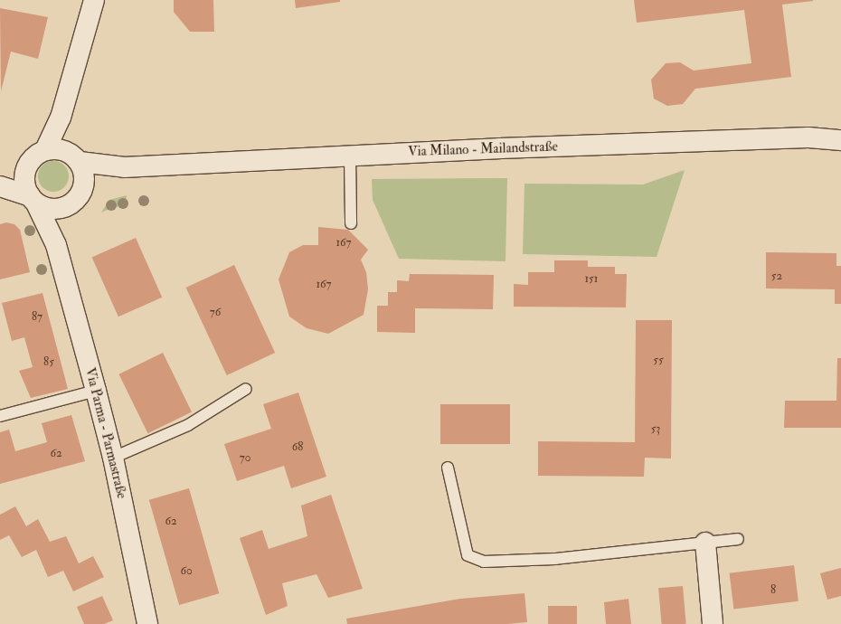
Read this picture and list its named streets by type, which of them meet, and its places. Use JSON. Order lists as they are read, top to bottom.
{
  "streets": {
    "street": ["Via Milano - Mailandstraße", "Via Parma - Parmastraße"]
  },
  "crossings": [
    ["Via Milano - Mailandstraße", "Via Parma - Parmastraße"]
  ],
  "house_numbers": [
    "167",
    "52",
    "151",
    "167",
    "76",
    "87",
    "55",
    "85",
    "53",
    "68",
    "62",
    "70",
    "62",
    "60",
    "8"
  ]
}
